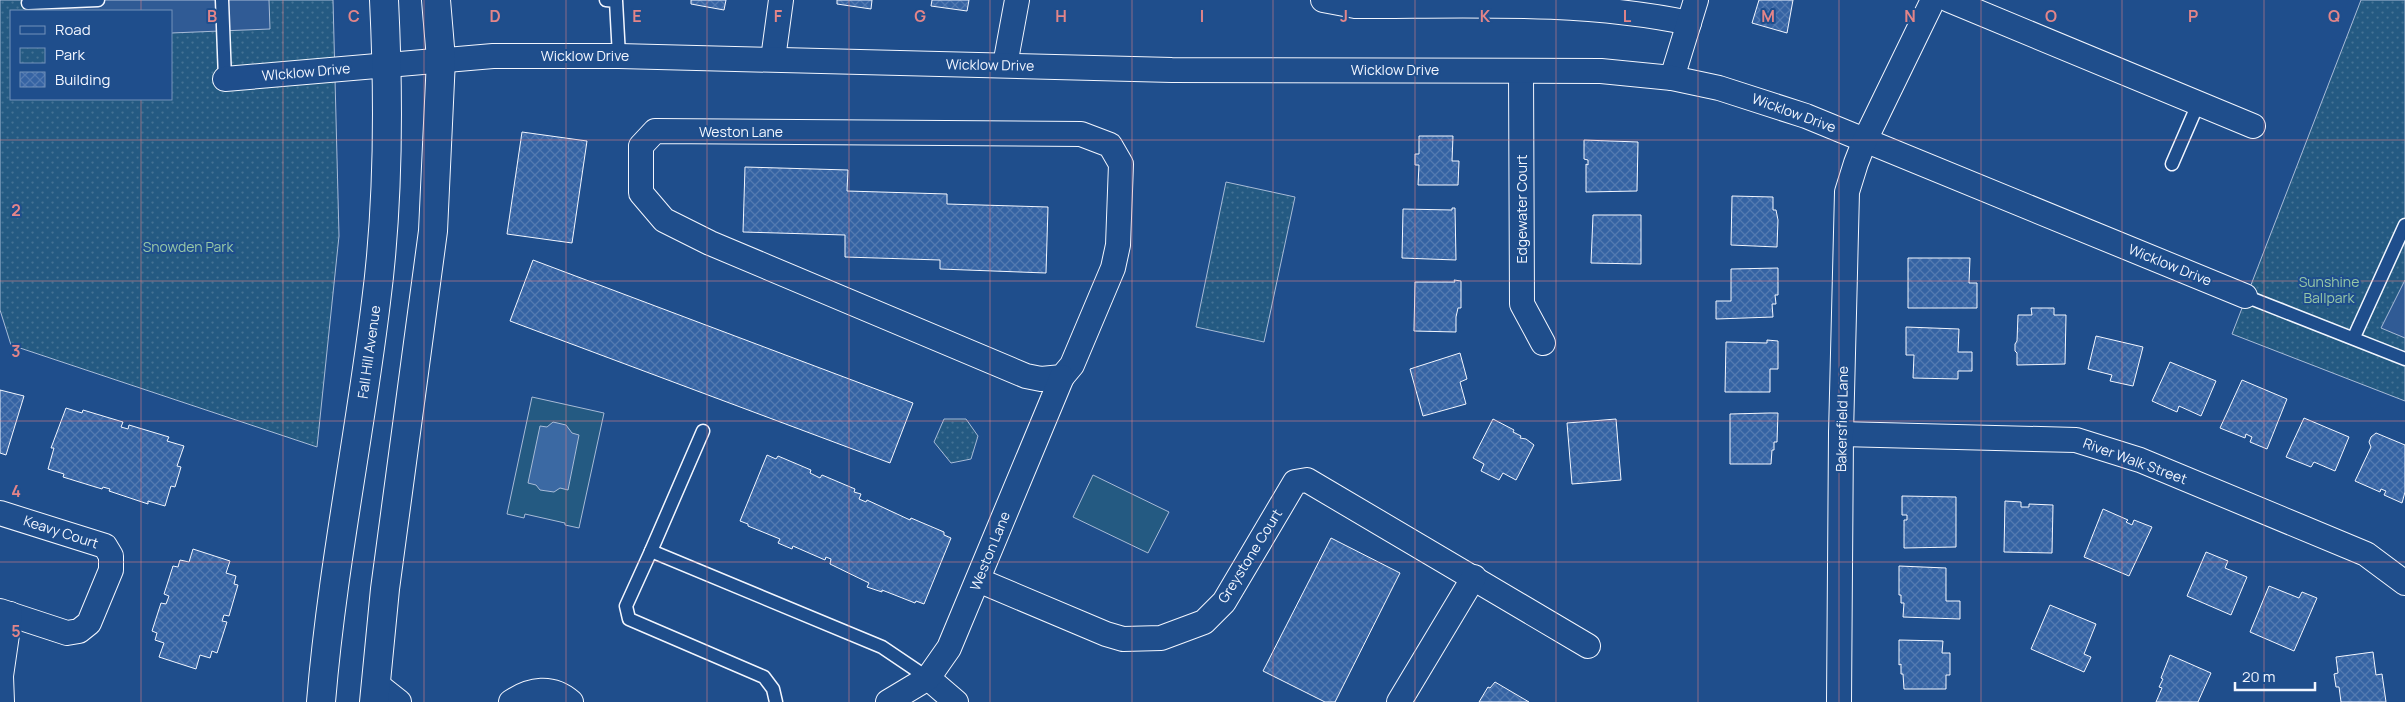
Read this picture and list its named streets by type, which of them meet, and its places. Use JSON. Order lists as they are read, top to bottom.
{
  "streets": {
    "main road": ["Fall Hill Avenue"],
    "street": [
      "Wicklow Drive",
      "WIcklow Drive",
      "Weston Lane",
      "Edgewater Court",
      "Bakersfield Lane",
      "River Walk Street",
      "Keavy Court",
      "Greystone Court"
    ]
  },
  "crossings": [
    ["Wicklow Drive", "WIcklow Drive"],
    ["Wicklow Drive", "Edgewater Court"],
    ["Wicklow Drive", "Fall Hill Avenue"],
    ["Wicklow Drive", "Bakersfield Lane"],
    ["WIcklow Drive", "Fall Hill Avenue"],
    ["Weston Lane", "Greystone Court"],
    ["Bakersfield Lane", "River Walk Street"]
  ],
  "parks": ["Snowden Park", "Sunshine Ballpark"],
  "legend": ["Road", "Park", "Building"],
  "scale_bar": "20 m",
  "grid": {
    "columns": [
      "B",
      "C",
      "D",
      "E",
      "F",
      "G",
      "H",
      "I",
      "J",
      "K",
      "L",
      "M",
      "N",
      "O",
      "P",
      "Q"
    ],
    "rows": [
      "2",
      "3",
      "4",
      "5"
    ]
  }
}
